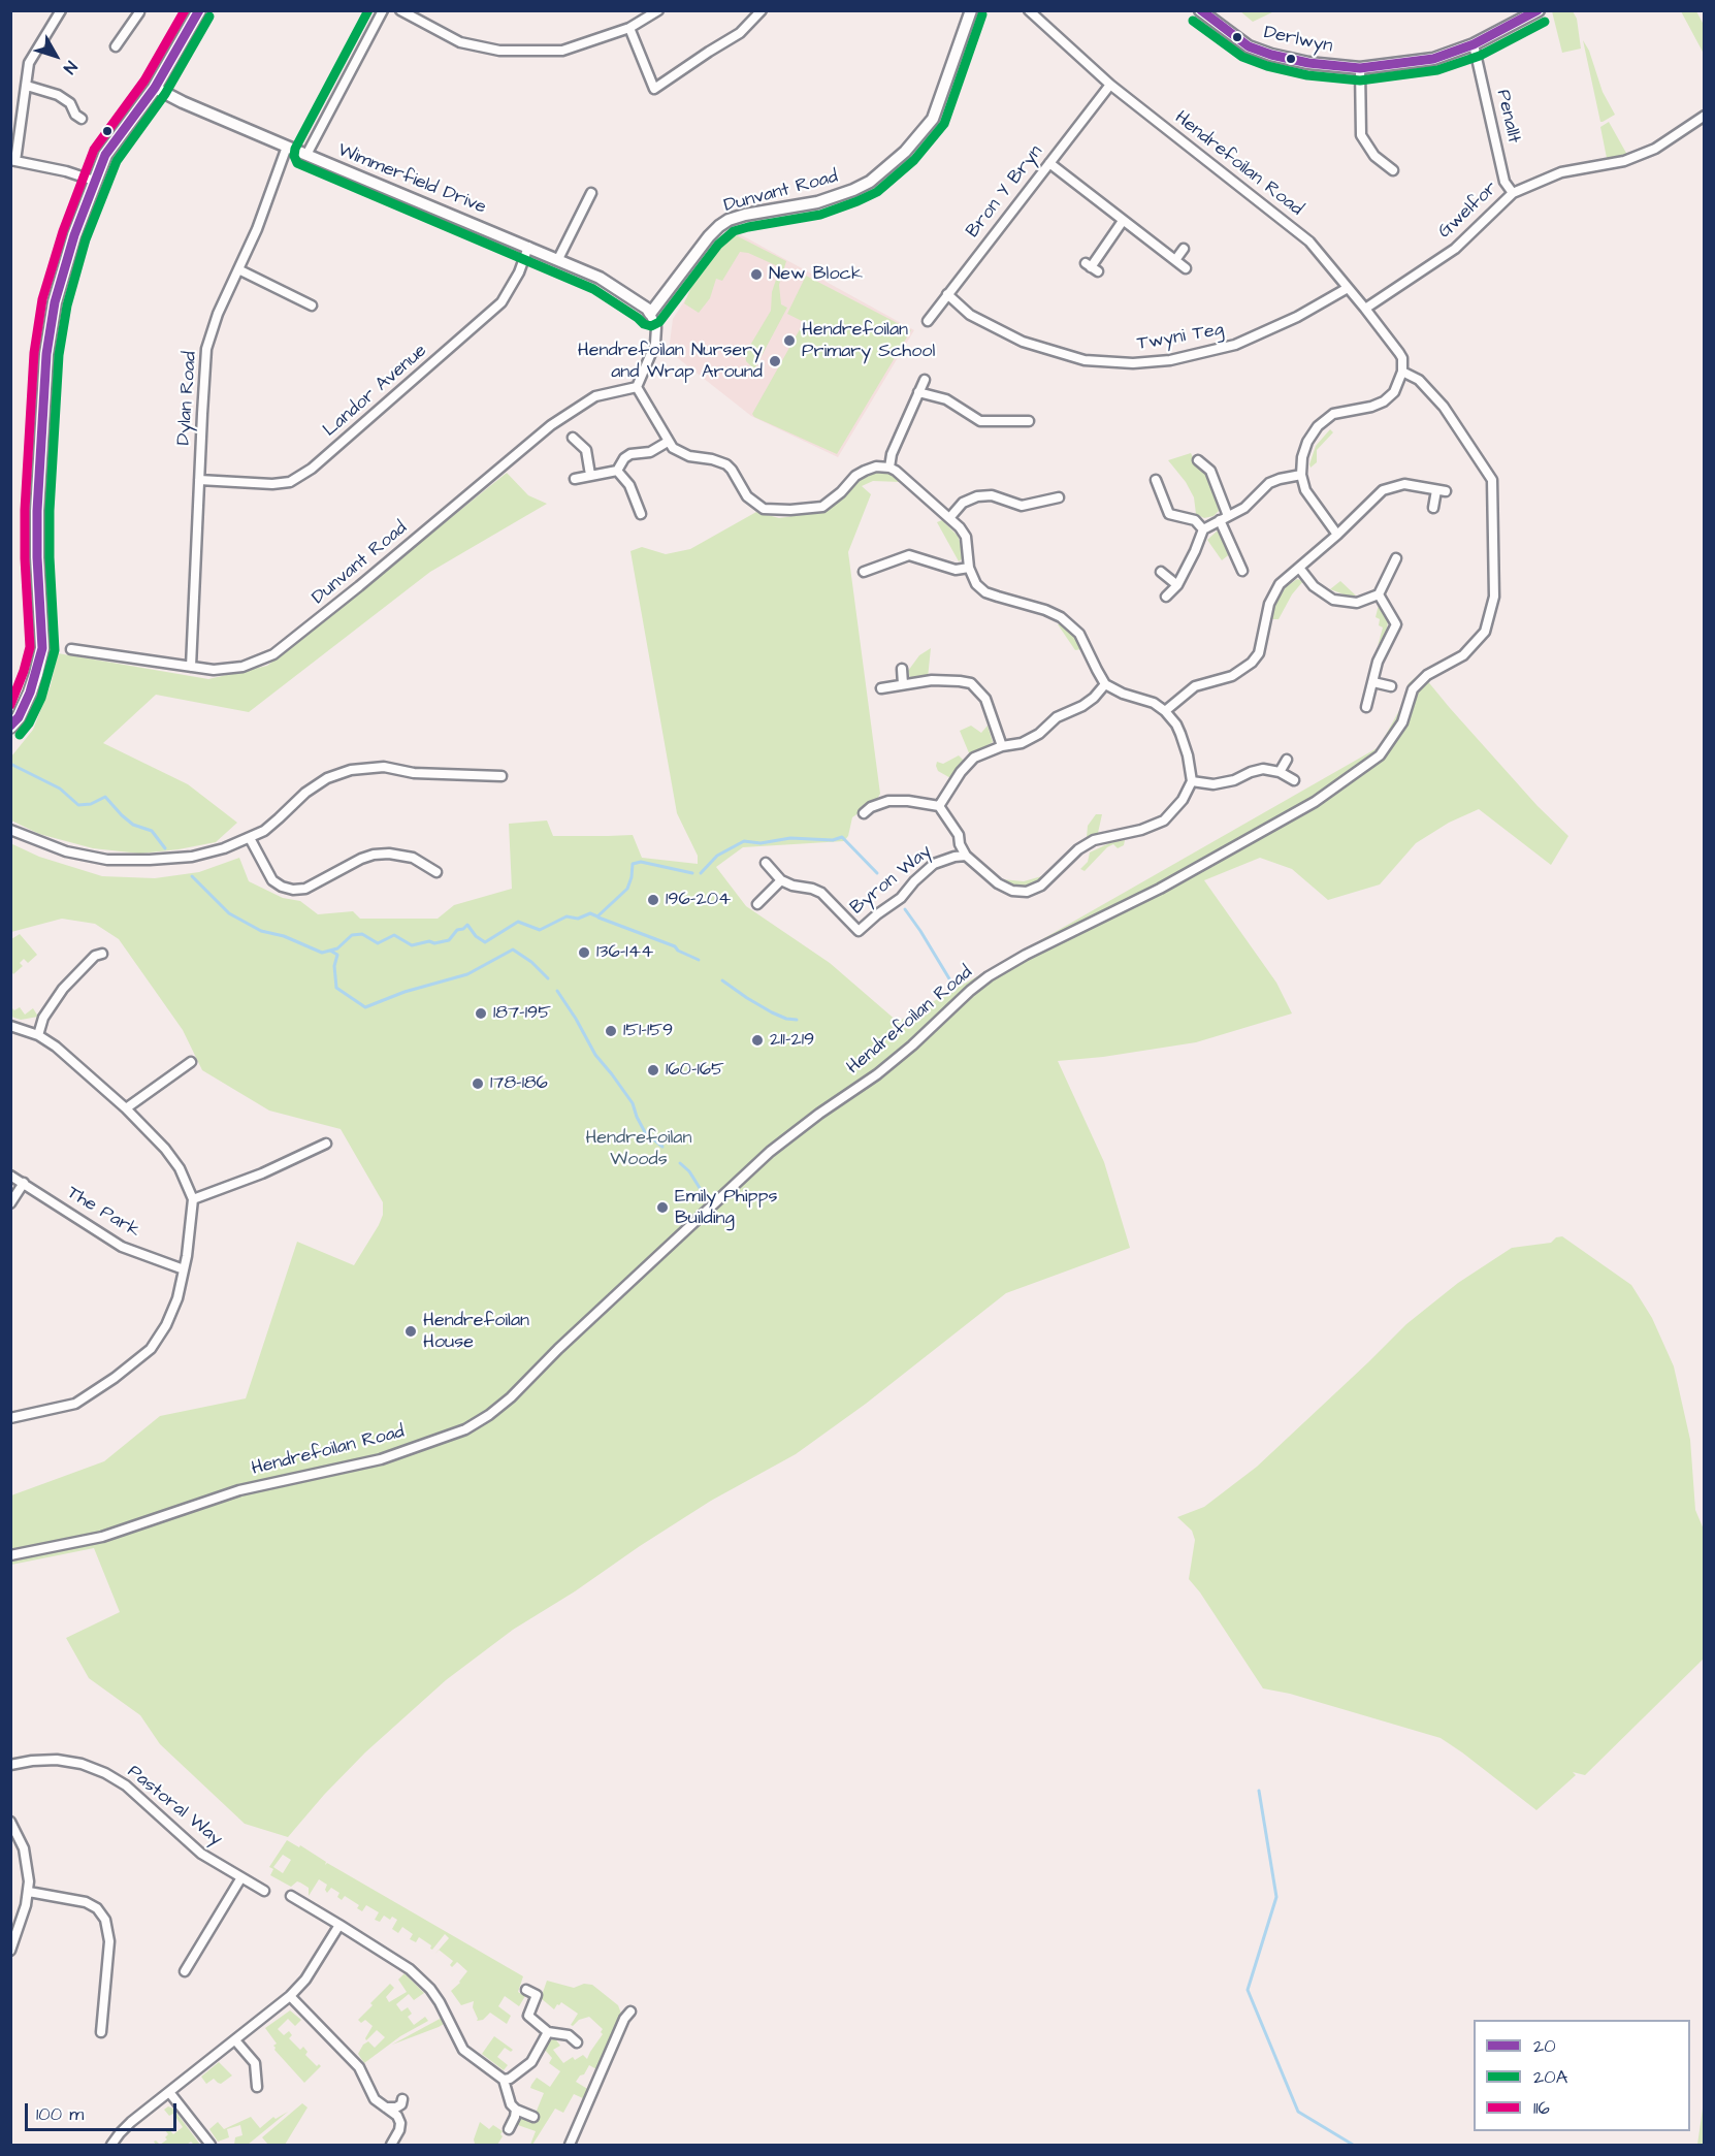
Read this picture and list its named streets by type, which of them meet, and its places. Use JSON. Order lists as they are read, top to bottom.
{
  "streets": {
    "street": [
      "Derlwyn",
      "Penallt",
      "Hendrefoilan Road",
      "Wimmerfield Drive",
      "Dunvant Road",
      "Bron Y Bryn",
      "Gwelfor",
      "Twyni Teg",
      "Landor Avenue",
      "Dylan Road",
      "Byron Way",
      "The Park",
      "Pastoral Way"
    ]
  },
  "crossings": [
    ["Derlwyn", "Penallt"],
    ["Penallt", "Gwelfor"],
    ["Hendrefoilan Road", "Bron Y Bryn"],
    ["Hendrefoilan Road", "Gwelfor"],
    ["Hendrefoilan Road", "Twyni Teg"],
    ["Wimmerfield Drive", "Dunvant Road"],
    ["Wimmerfield Drive", "Landor Avenue"],
    ["Wimmerfield Drive", "Dylan Road"],
    ["Dunvant Road", "Dylan Road"],
    ["Bron Y Bryn", "Twyni Teg"],
    ["Landor Avenue", "Dylan Road"]
  ],
  "parks": ["Hendrefoilan Woods"],
  "places": [
    "New Block",
    "Hendrefoilan Primary School",
    "Hendrefoilan Nursery and Wrap Around",
    "196-204",
    "136-144",
    "187-195",
    "151-159",
    "211-219",
    "160-165",
    "178-186",
    "Emily Phipps Building",
    "Hendrefoilan House"
  ],
  "lines": ["transit line 20", "transit line 20A", "transit line 116"],
  "legend": ["20", "20A", "116"],
  "scale_bar": "100 m",
  "north": "bottom right"
}
